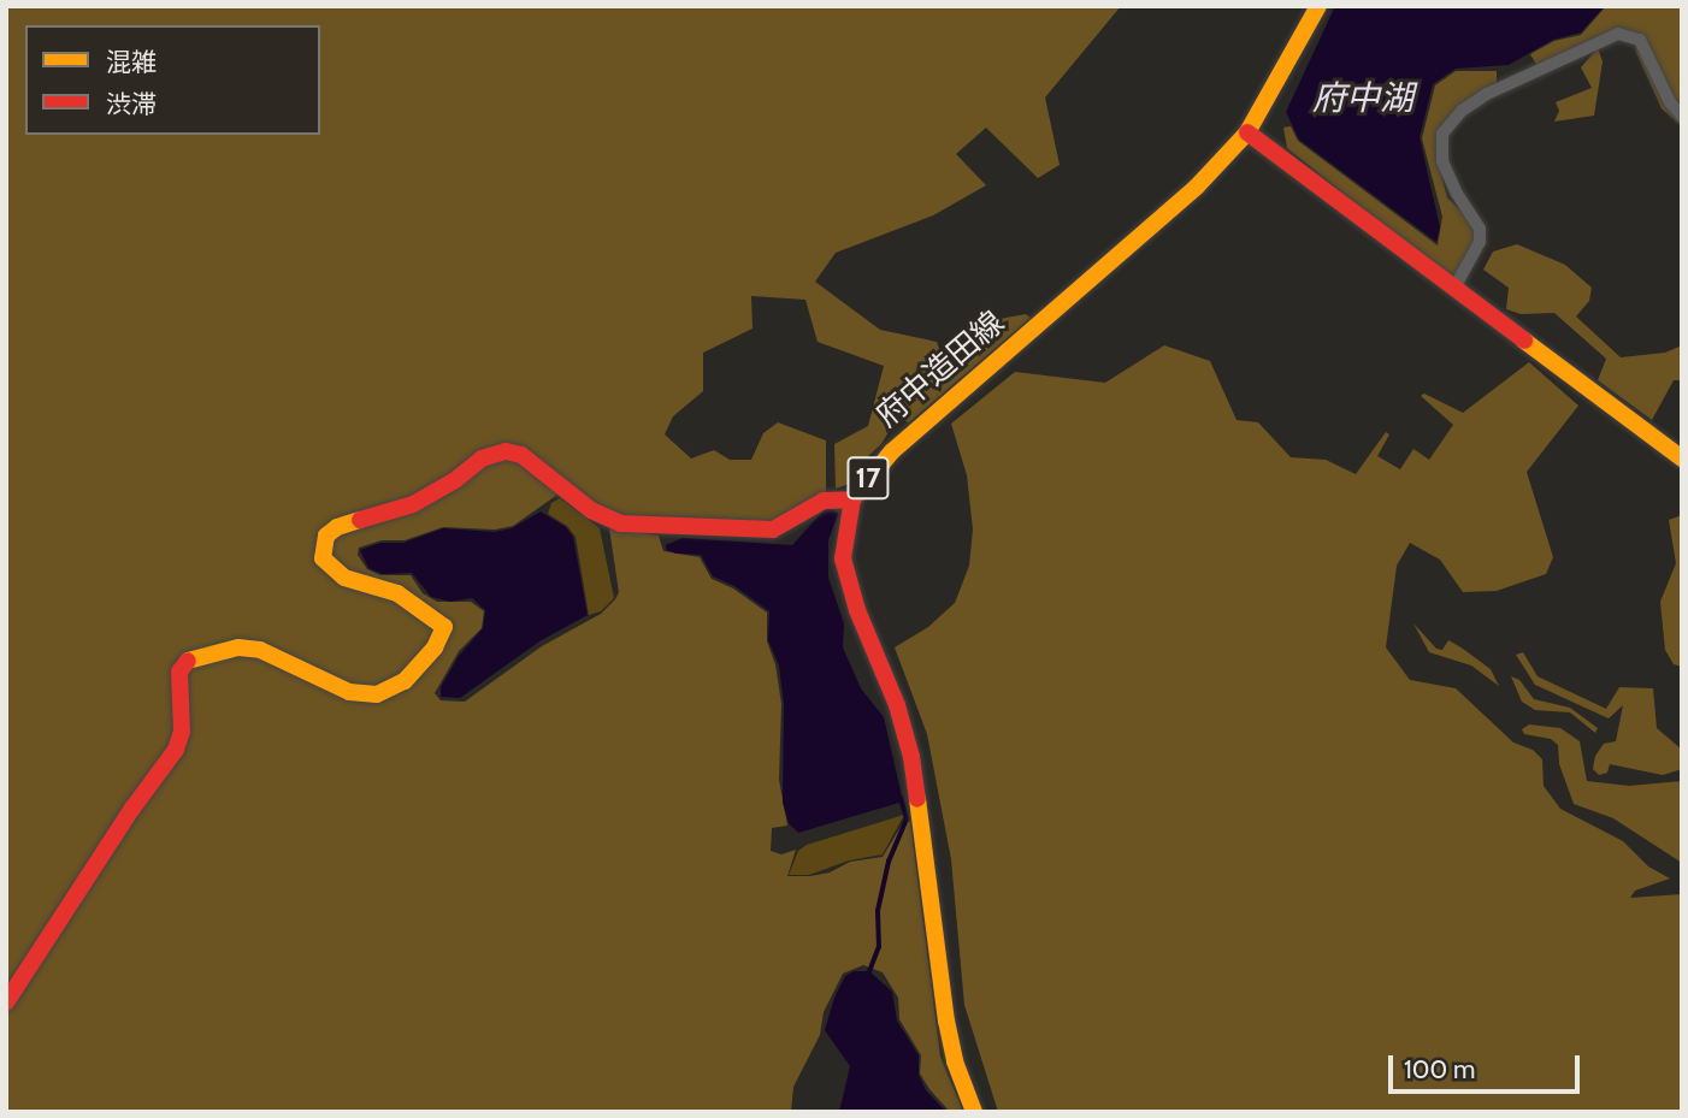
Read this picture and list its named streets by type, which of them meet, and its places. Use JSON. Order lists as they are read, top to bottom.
{
  "streets": {
    "street": ["府中造田線", "17"]
  },
  "crossings": [
    ["府中造田線", "17"]
  ],
  "water": ["府中湖"],
  "legend": ["混雑", "渋滞"],
  "scale_bar": "100 m"
}
